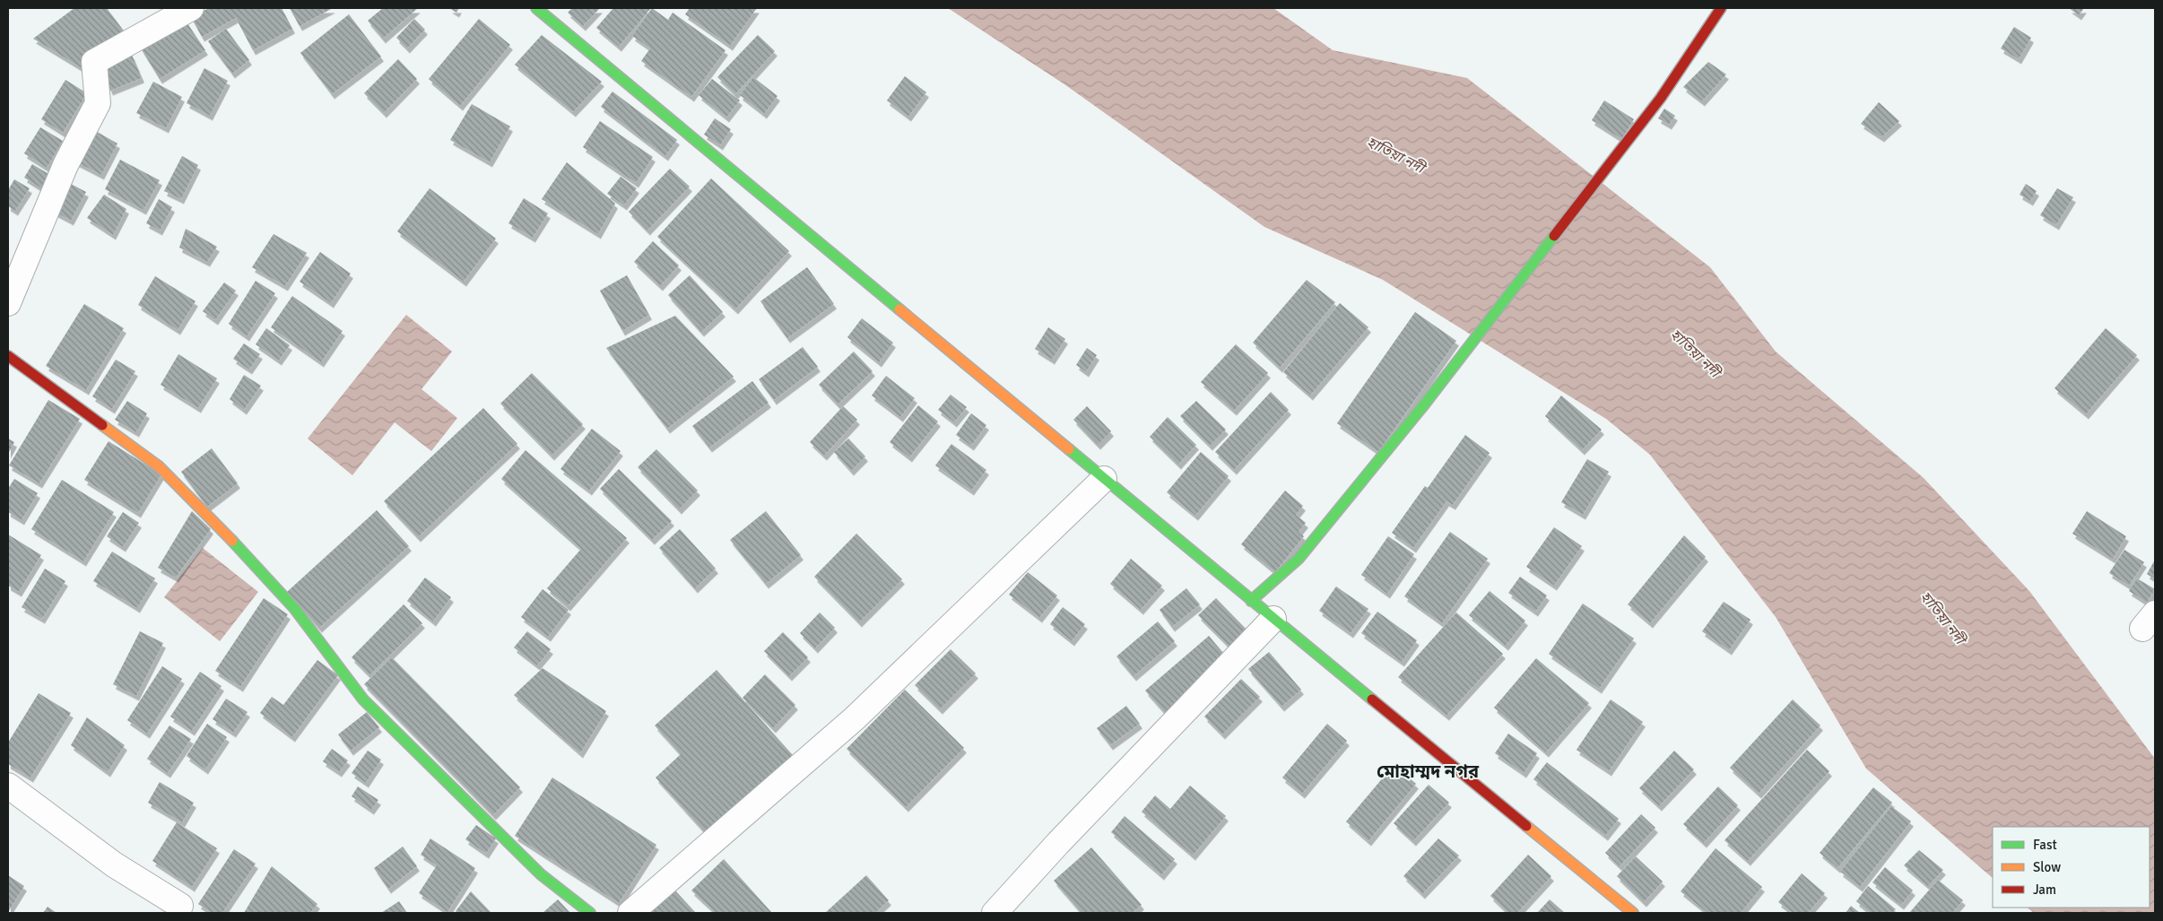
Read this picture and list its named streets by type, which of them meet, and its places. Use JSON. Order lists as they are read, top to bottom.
{
  "districts": ["মোহাম্মদ নগর"],
  "water": ["হাতিয়া নদী"],
  "legend": ["Fast", "Slow", "Jam"]
}
